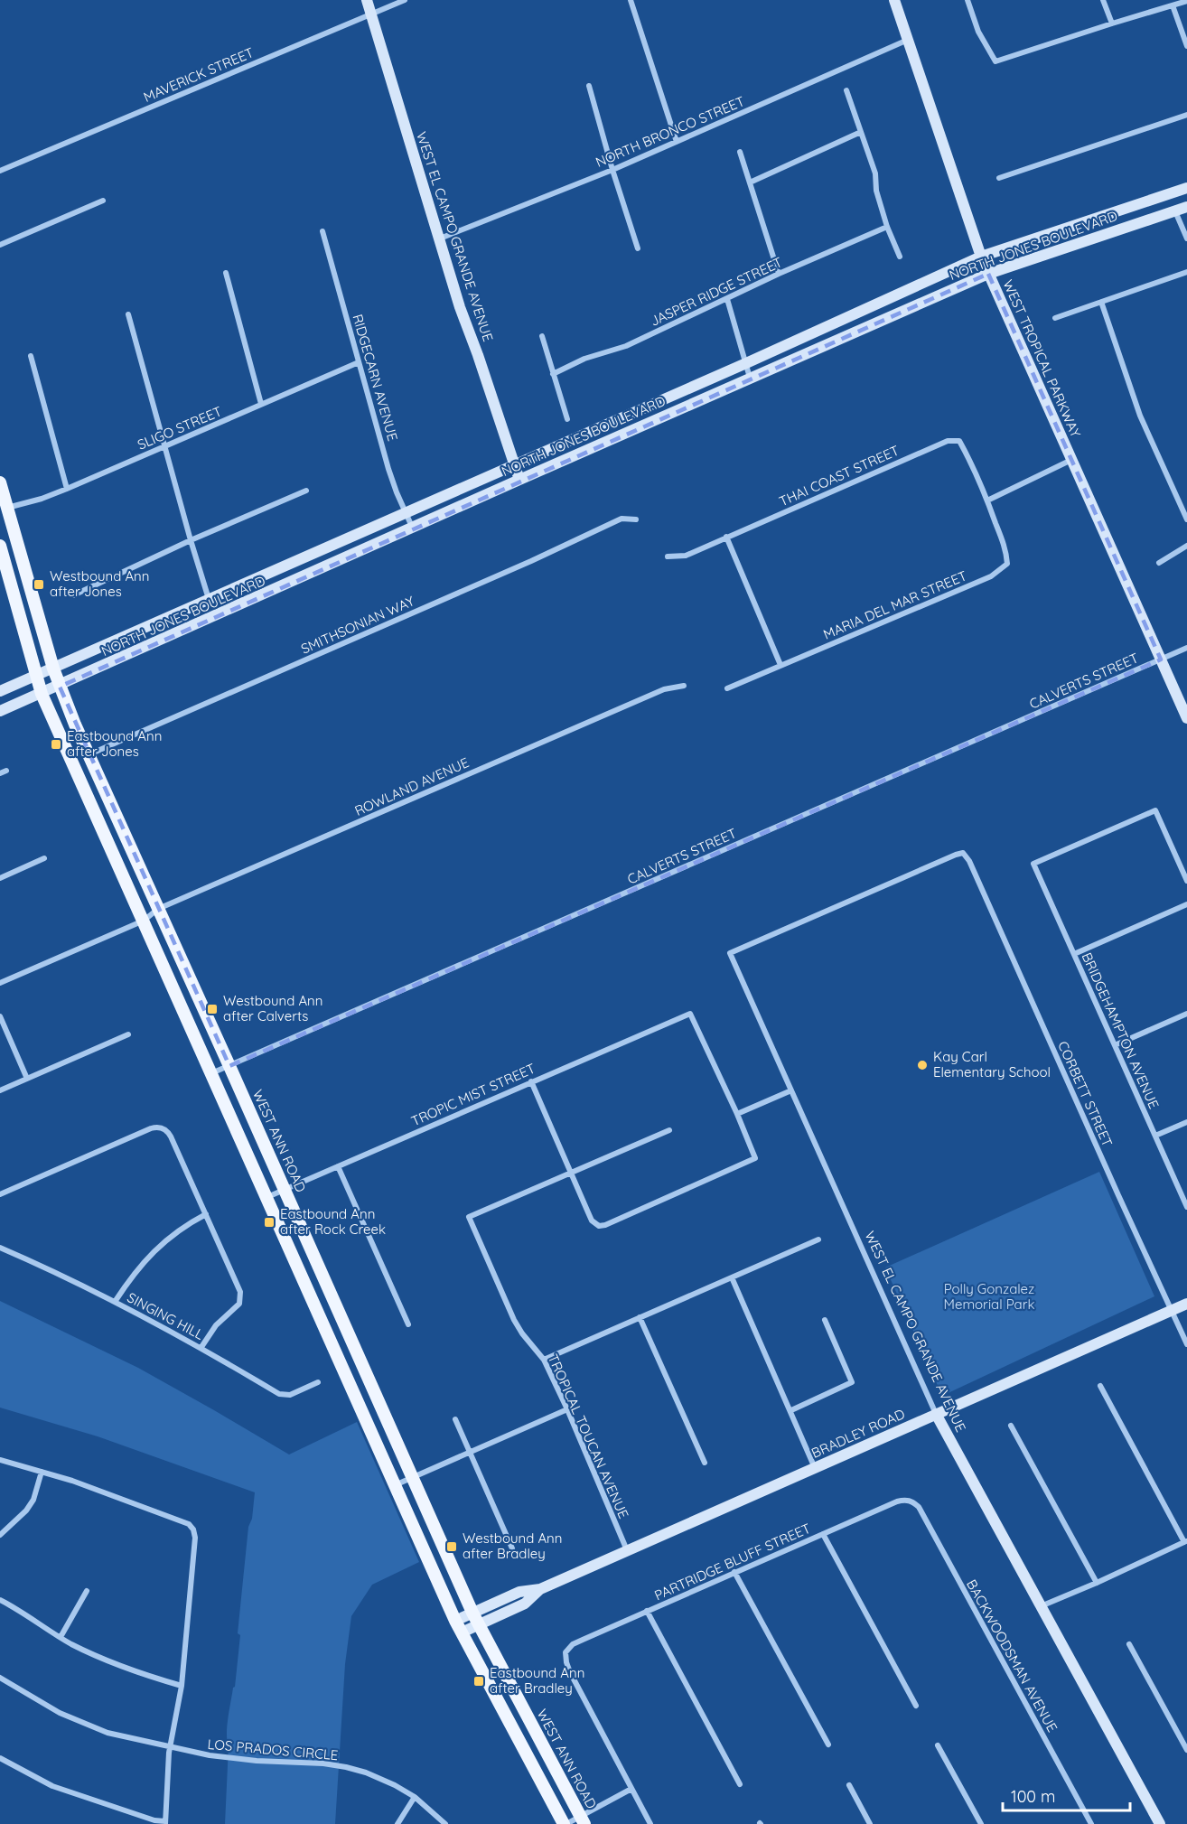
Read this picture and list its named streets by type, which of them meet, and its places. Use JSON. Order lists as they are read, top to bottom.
{
  "streets": {
    "main road": [
      "WEST EL CAMPO GRANDE AVENUE",
      "NORTH JONES BOULEVARD",
      "WEST TROPICAL PARKWAY",
      "WEST ANN ROAD",
      "BRADLEY ROAD"
    ],
    "street": [
      "MAVERICK STREET",
      "NORTH BRONCO STREET",
      "JASPER RIDGE STREET",
      "RIDGECARN AVENUE",
      "SLIGO STREET",
      "THAI COAST STREET",
      "MARIA DEL MAR STREET",
      "SMITHSONIAN WAY",
      "CALVERTS STREET",
      "ROWLAND AVENUE",
      "BRIDGEHAMPTON AVENUE",
      "CORBETT STREET",
      "TROPIC MIST STREET",
      "SINGING HILL",
      "TROPICAL TOUCAN AVENUE",
      "PARTRIDGE BLUFF STREET",
      "BACKWOODSMAN AVENUE",
      "LOS PRADOS CIRCLE"
    ]
  },
  "crossings": [
    ["MAVERICK STREET", "WEST EL CAMPO GRANDE AVENUE"],
    ["NORTH BRONCO STREET", "WEST EL CAMPO GRANDE AVENUE"],
    ["NORTH BRONCO STREET", "WEST TROPICAL PARKWAY"],
    ["WEST EL CAMPO GRANDE AVENUE", "NORTH JONES BOULEVARD"],
    ["WEST EL CAMPO GRANDE AVENUE", "CORBETT STREET"],
    ["WEST EL CAMPO GRANDE AVENUE", "BRADLEY ROAD"],
    ["NORTH JONES BOULEVARD", "WEST TROPICAL PARKWAY"],
    ["NORTH JONES BOULEVARD", "RIDGECARN AVENUE"],
    ["NORTH JONES BOULEVARD", "WEST ANN ROAD"],
    ["WEST TROPICAL PARKWAY", "CALVERTS STREET"],
    ["RIDGECARN AVENUE", "SLIGO STREET"],
    ["SLIGO STREET", "WEST ANN ROAD"],
    ["THAI COAST STREET", "MARIA DEL MAR STREET"],
    ["SMITHSONIAN WAY", "WEST ANN ROAD"],
    ["CALVERTS STREET", "WEST ANN ROAD"],
    ["ROWLAND AVENUE", "WEST ANN ROAD"],
    ["CORBETT STREET", "BRADLEY ROAD"],
    ["TROPIC MIST STREET", "WEST ANN ROAD"],
    ["WEST ANN ROAD", "BRADLEY ROAD"],
    ["BRADLEY ROAD", "TROPICAL TOUCAN AVENUE"],
    ["PARTRIDGE BLUFF STREET", "BACKWOODSMAN AVENUE"]
  ],
  "parks": ["Polly Gonzalez Memorial Park"],
  "places": {
    "transit": [
      "Westbound Ann after Jones",
      "Eastbound Ann after Jones",
      "Westbound Ann after Calverts",
      "Eastbound Ann after Rock Creek",
      "Westbound Ann after Bradley",
      "Eastbound Ann after Bradley"
    ],
    "other": ["Kay Carl Elementary School"]
  },
  "scale_bar": "100 m"
}
